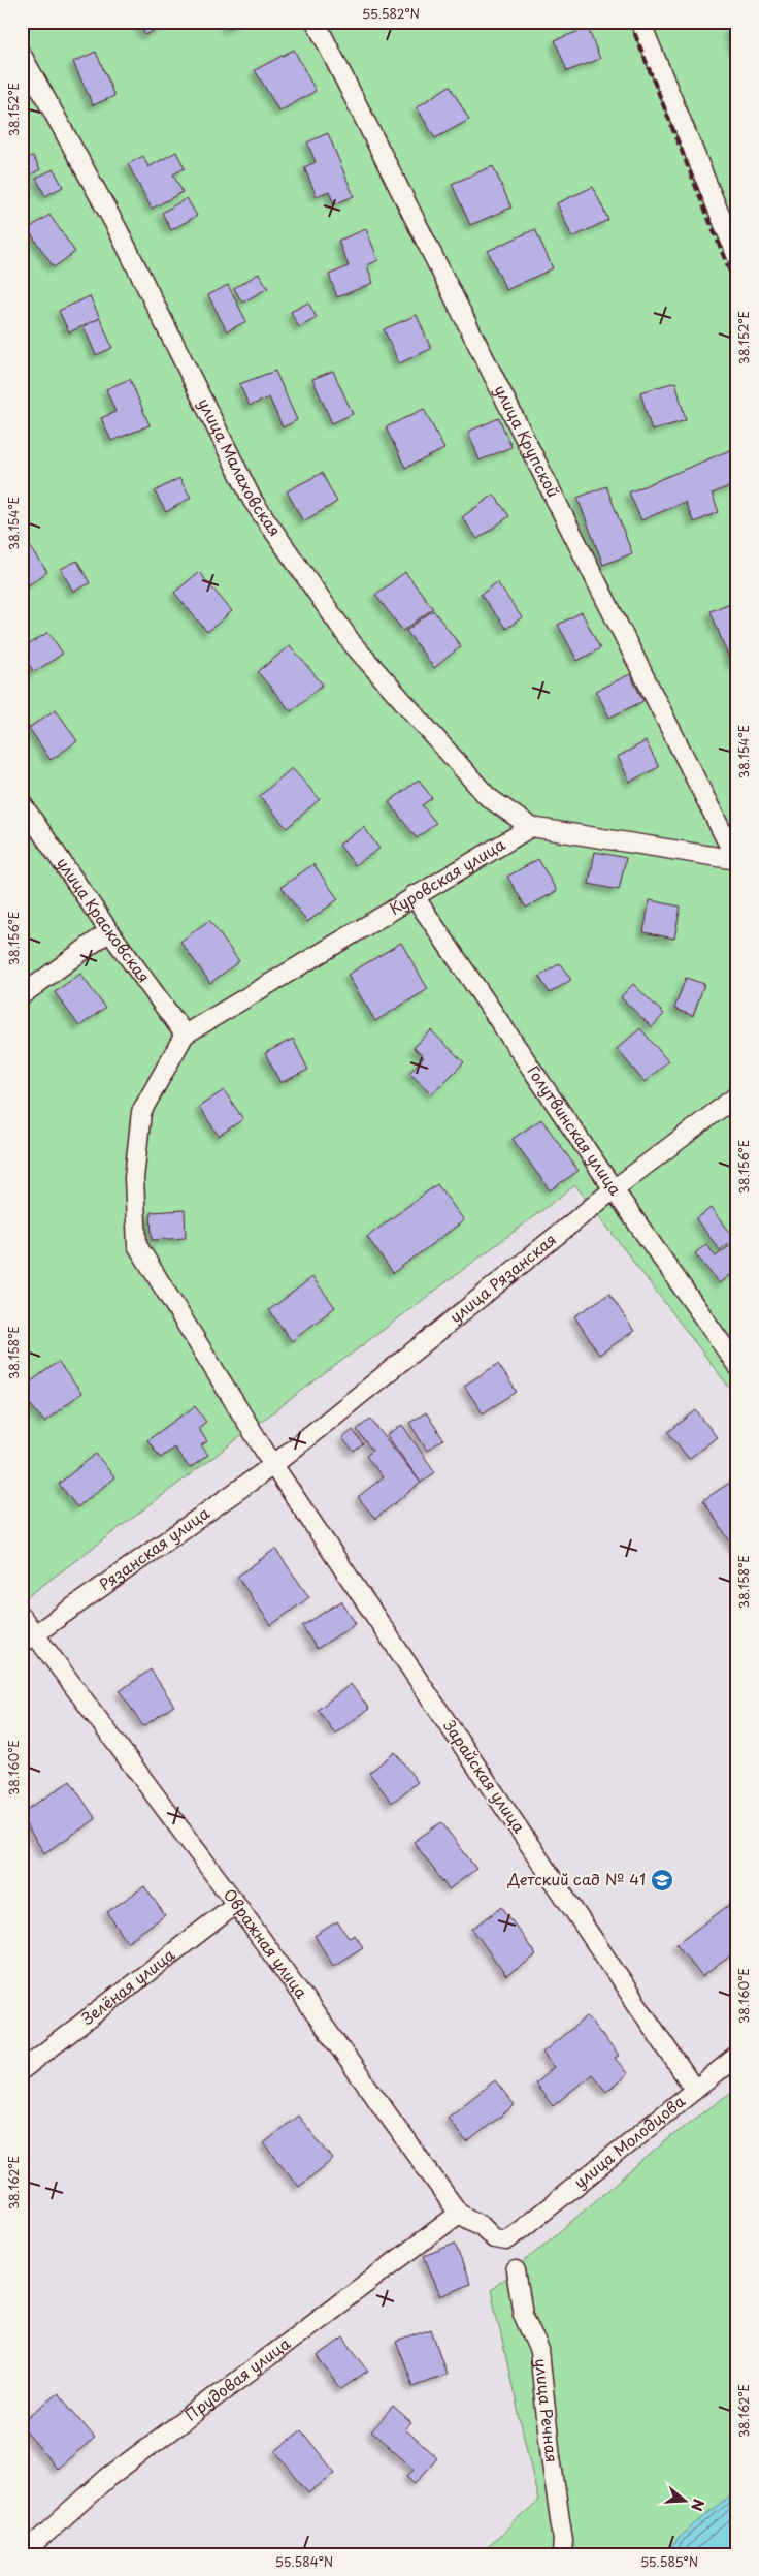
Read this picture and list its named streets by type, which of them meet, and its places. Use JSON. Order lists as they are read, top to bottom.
{
  "streets": {
    "street": [
      "улица Крупской",
      "улица Малаховская",
      "Куровская улица",
      "улица Красковская",
      "Голутвинская улица",
      "улица Рязанская",
      "Рязанская улица",
      "Зарайская улица",
      "Овражная улица",
      "Зелёная улица",
      "улица Молодцова",
      "Прудовая улица",
      "улица Речная"
    ]
  },
  "crossings": [
    ["улица Малаховская", "Куровская улица"],
    ["Куровская улица", "улица Красковская"],
    ["Куровская улица", "Голутвинская улица"],
    ["Куровская улица", "Зарайская улица"],
    ["улица Красковская", "Зарайская улица"],
    ["Голутвинская улица", "улица Рязанская"],
    ["улица Рязанская", "Рязанская улица"],
    ["улица Рязанская", "Зарайская улица"],
    ["Рязанская улица", "Зарайская улица"],
    ["Рязанская улица", "Овражная улица"],
    ["Зарайская улица", "улица Молодцова"],
    ["Овражная улица", "Зелёная улица"],
    ["Овражная улица", "улица Молодцова"],
    ["Овражная улица", "Прудовая улица"]
  ],
  "places": {
    "school or university": ["Детский сад № 41"]
  },
  "north": "right",
  "coordinates": [
    "55.582°N",
    "38.152°E",
    "38.154°E",
    "38.156°E",
    "38.158°E",
    "38.160°E",
    "38.162°E",
    "55.584°N",
    "55.585°N"
  ]
}
